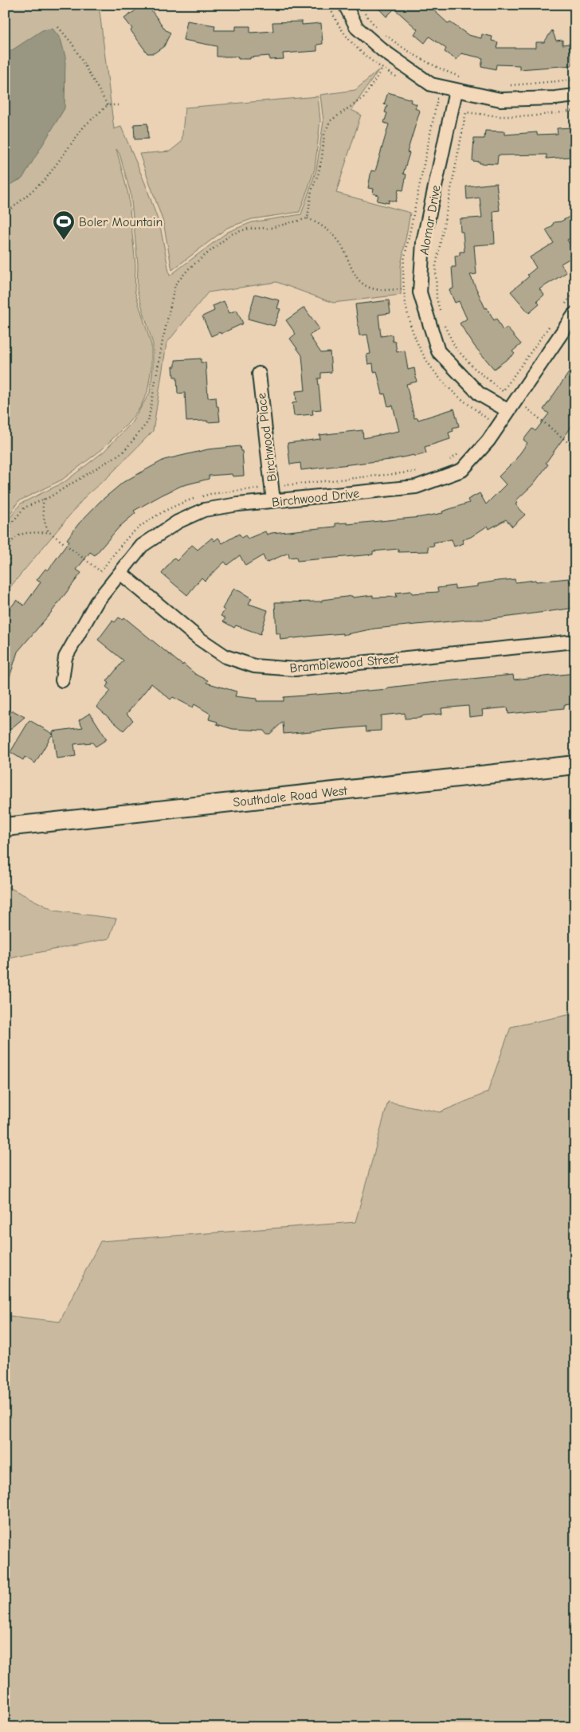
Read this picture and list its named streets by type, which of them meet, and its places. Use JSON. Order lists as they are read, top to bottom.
{
  "streets": {
    "main road": ["Southdale Road West"],
    "street": [
      "Alomar Drive",
      "Birchwood Place",
      "Birchwood Drive",
      "Bramblewood Street"
    ]
  },
  "crossings": [
    ["Alomar Drive", "Birchwood Drive"],
    ["Birchwood Place", "Birchwood Drive"],
    ["Birchwood Drive", "Bramblewood Street"]
  ],
  "places": {
    "sports": ["Boler Mountain"]
  }
}
